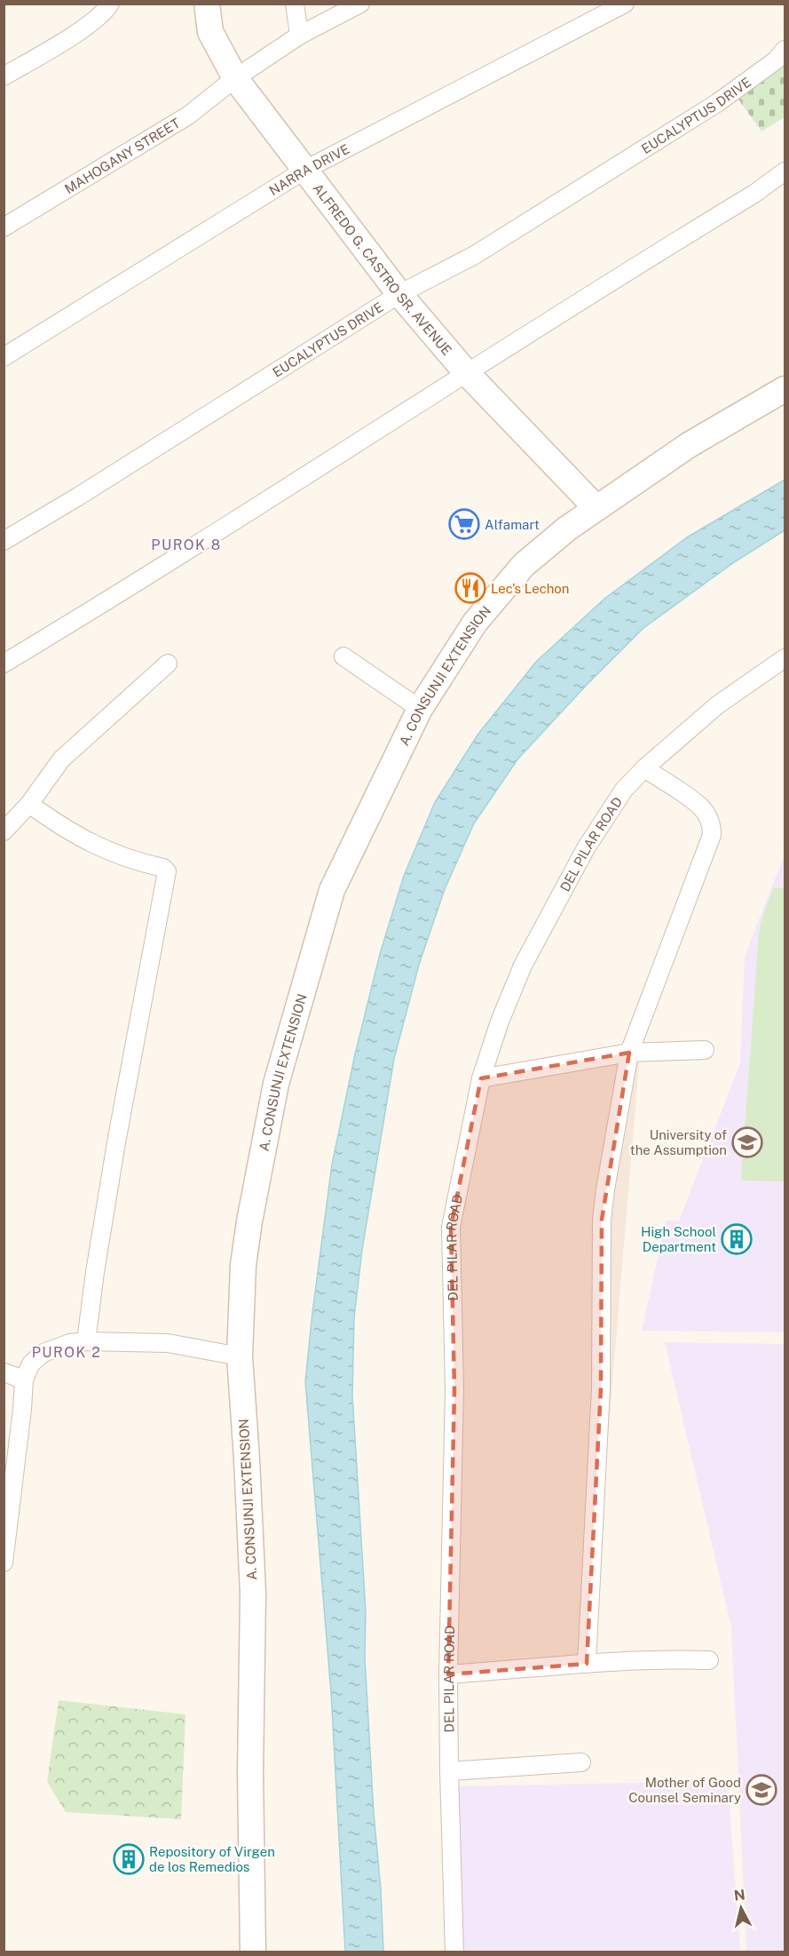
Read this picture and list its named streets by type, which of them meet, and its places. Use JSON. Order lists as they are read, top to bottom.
{
  "streets": {
    "main road": ["ALFREDO G. CASTRO SR. AVENUE", "A. CONSUNJI EXTENSION"],
    "street": [
      "EUCALYPTUS DRIVE",
      "MAHOGANY STREET",
      "NARRA DRIVE",
      "DEL PILAR ROAD"
    ]
  },
  "crossings": [
    ["EUCALYPTUS DRIVE", "ALFREDO G. CASTRO SR. AVENUE"],
    ["MAHOGANY STREET", "ALFREDO G. CASTRO SR. AVENUE"],
    ["NARRA DRIVE", "ALFREDO G. CASTRO SR. AVENUE"],
    ["ALFREDO G. CASTRO SR. AVENUE", "A. CONSUNJI EXTENSION"]
  ],
  "districts": ["PUROK 8", "PUROK 2"],
  "places": {
    "supermarket": ["Alfamart"],
    "restaurant": ["Lec's Lechon"],
    "school or university": ["University of the Assumption", "Mother of Good Counsel Seminary"],
    "building": ["High School Department", "Repository of Virgen de los Remedios"]
  },
  "north": "top"
}
